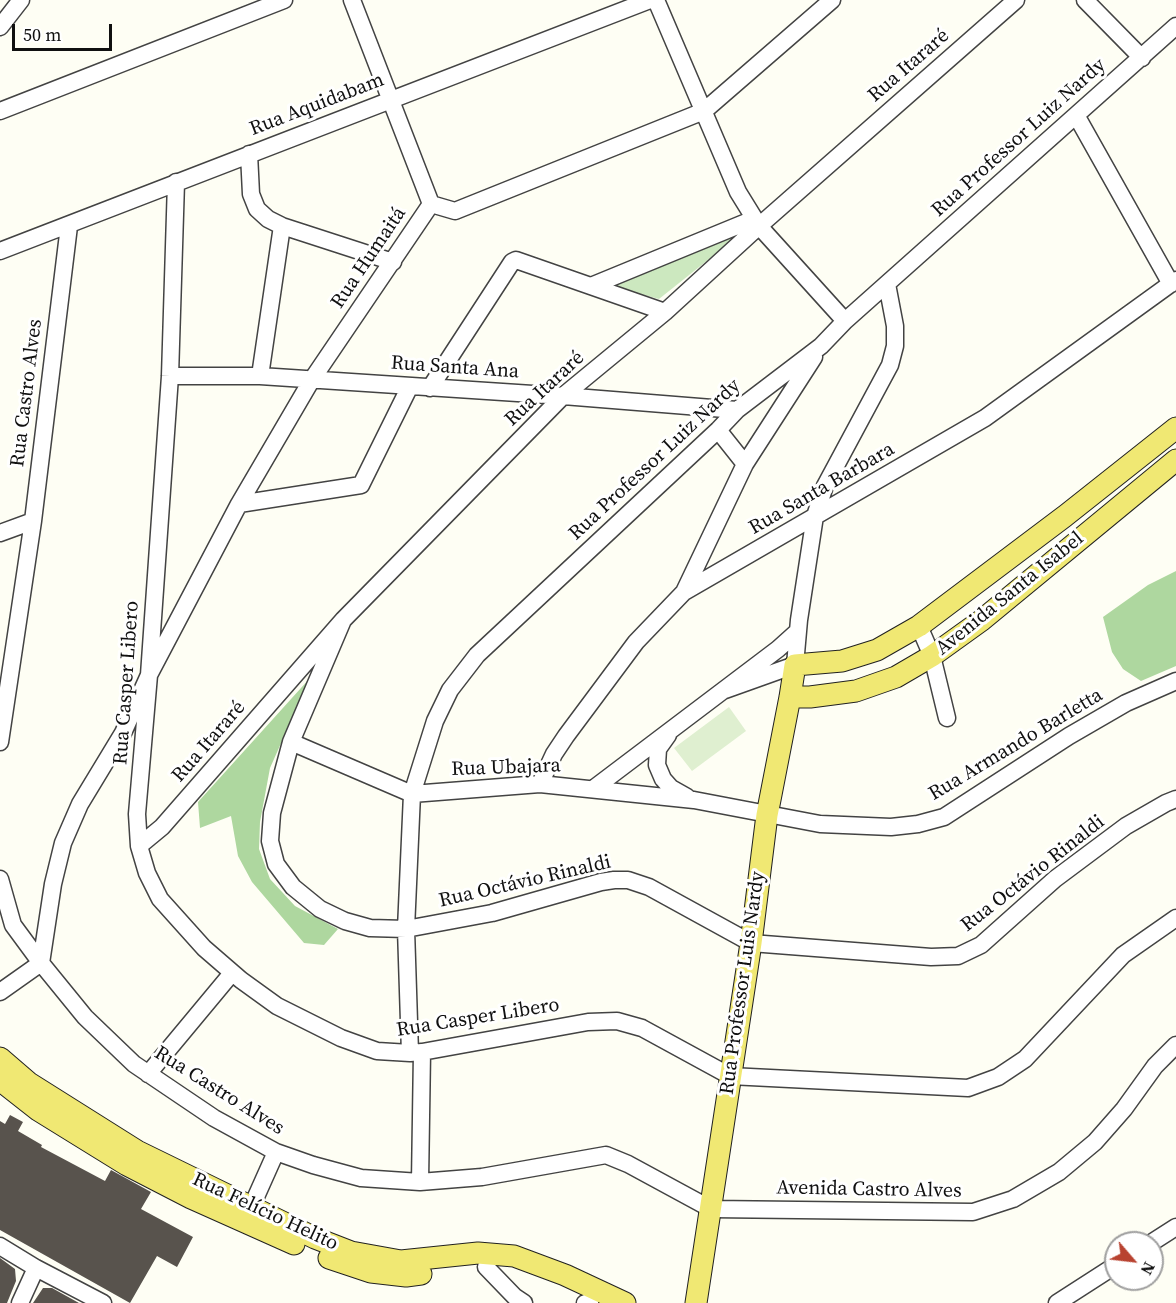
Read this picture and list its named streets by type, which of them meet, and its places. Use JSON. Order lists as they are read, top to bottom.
{
  "streets": {
    "main road": ["Avenida Santa Isabel", "Rua Professor Luis Nardy", "Rua Felício Helito"],
    "street": [
      "Rua Itararé",
      "Rua Aquidabam",
      "Rua Professor Luiz Nardy",
      "Rua Humaitá",
      "Rua Santa Ana",
      "Rua Castro Alves",
      "Rua Santa Barbara",
      "Rua Casper Libero",
      "Rua Armando Barletta",
      "Rua Ubajara",
      "Rua Octávio Rinaldi",
      "Avenida Castro Alves"
    ]
  },
  "crossings": [
    ["Rua Itararé", "Rua Santa Ana"],
    ["Rua Itararé", "Rua Casper Libero"],
    ["Rua Itararé", "Rua Octávio Rinaldi"],
    ["Rua Aquidabam", "Rua Castro Alves"],
    ["Rua Aquidabam", "Rua Casper Libero"],
    ["Rua Professor Luiz Nardy", "Rua Santa Ana"],
    ["Rua Professor Luiz Nardy", "Rua Castro Alves"],
    ["Rua Professor Luiz Nardy", "Rua Casper Libero"],
    ["Rua Professor Luiz Nardy", "Rua Ubajara"],
    ["Rua Professor Luiz Nardy", "Rua Octávio Rinaldi"],
    ["Rua Humaitá", "Rua Santa Ana"],
    ["Rua Humaitá", "Rua Castro Alves"],
    ["Rua Humaitá", "Rua Casper Libero"],
    ["Rua Santa Ana", "Rua Casper Libero"],
    ["Rua Castro Alves", "Rua Professor Luis Nardy"],
    ["Rua Castro Alves", "Avenida Castro Alves"],
    ["Rua Santa Barbara", "Rua Ubajara"],
    ["Avenida Santa Isabel", "Rua Professor Luis Nardy"],
    ["Rua Casper Libero", "Rua Professor Luis Nardy"],
    ["Rua Armando Barletta", "Rua Ubajara"],
    ["Rua Armando Barletta", "Rua Professor Luis Nardy"],
    ["Rua Ubajara", "Rua Octávio Rinaldi"],
    ["Rua Ubajara", "Rua Professor Luis Nardy"],
    ["Rua Octávio Rinaldi", "Rua Professor Luis Nardy"],
    ["Rua Professor Luis Nardy", "Avenida Castro Alves"]
  ],
  "scale_bar": "50 m",
  "north": "bottom right"
}
